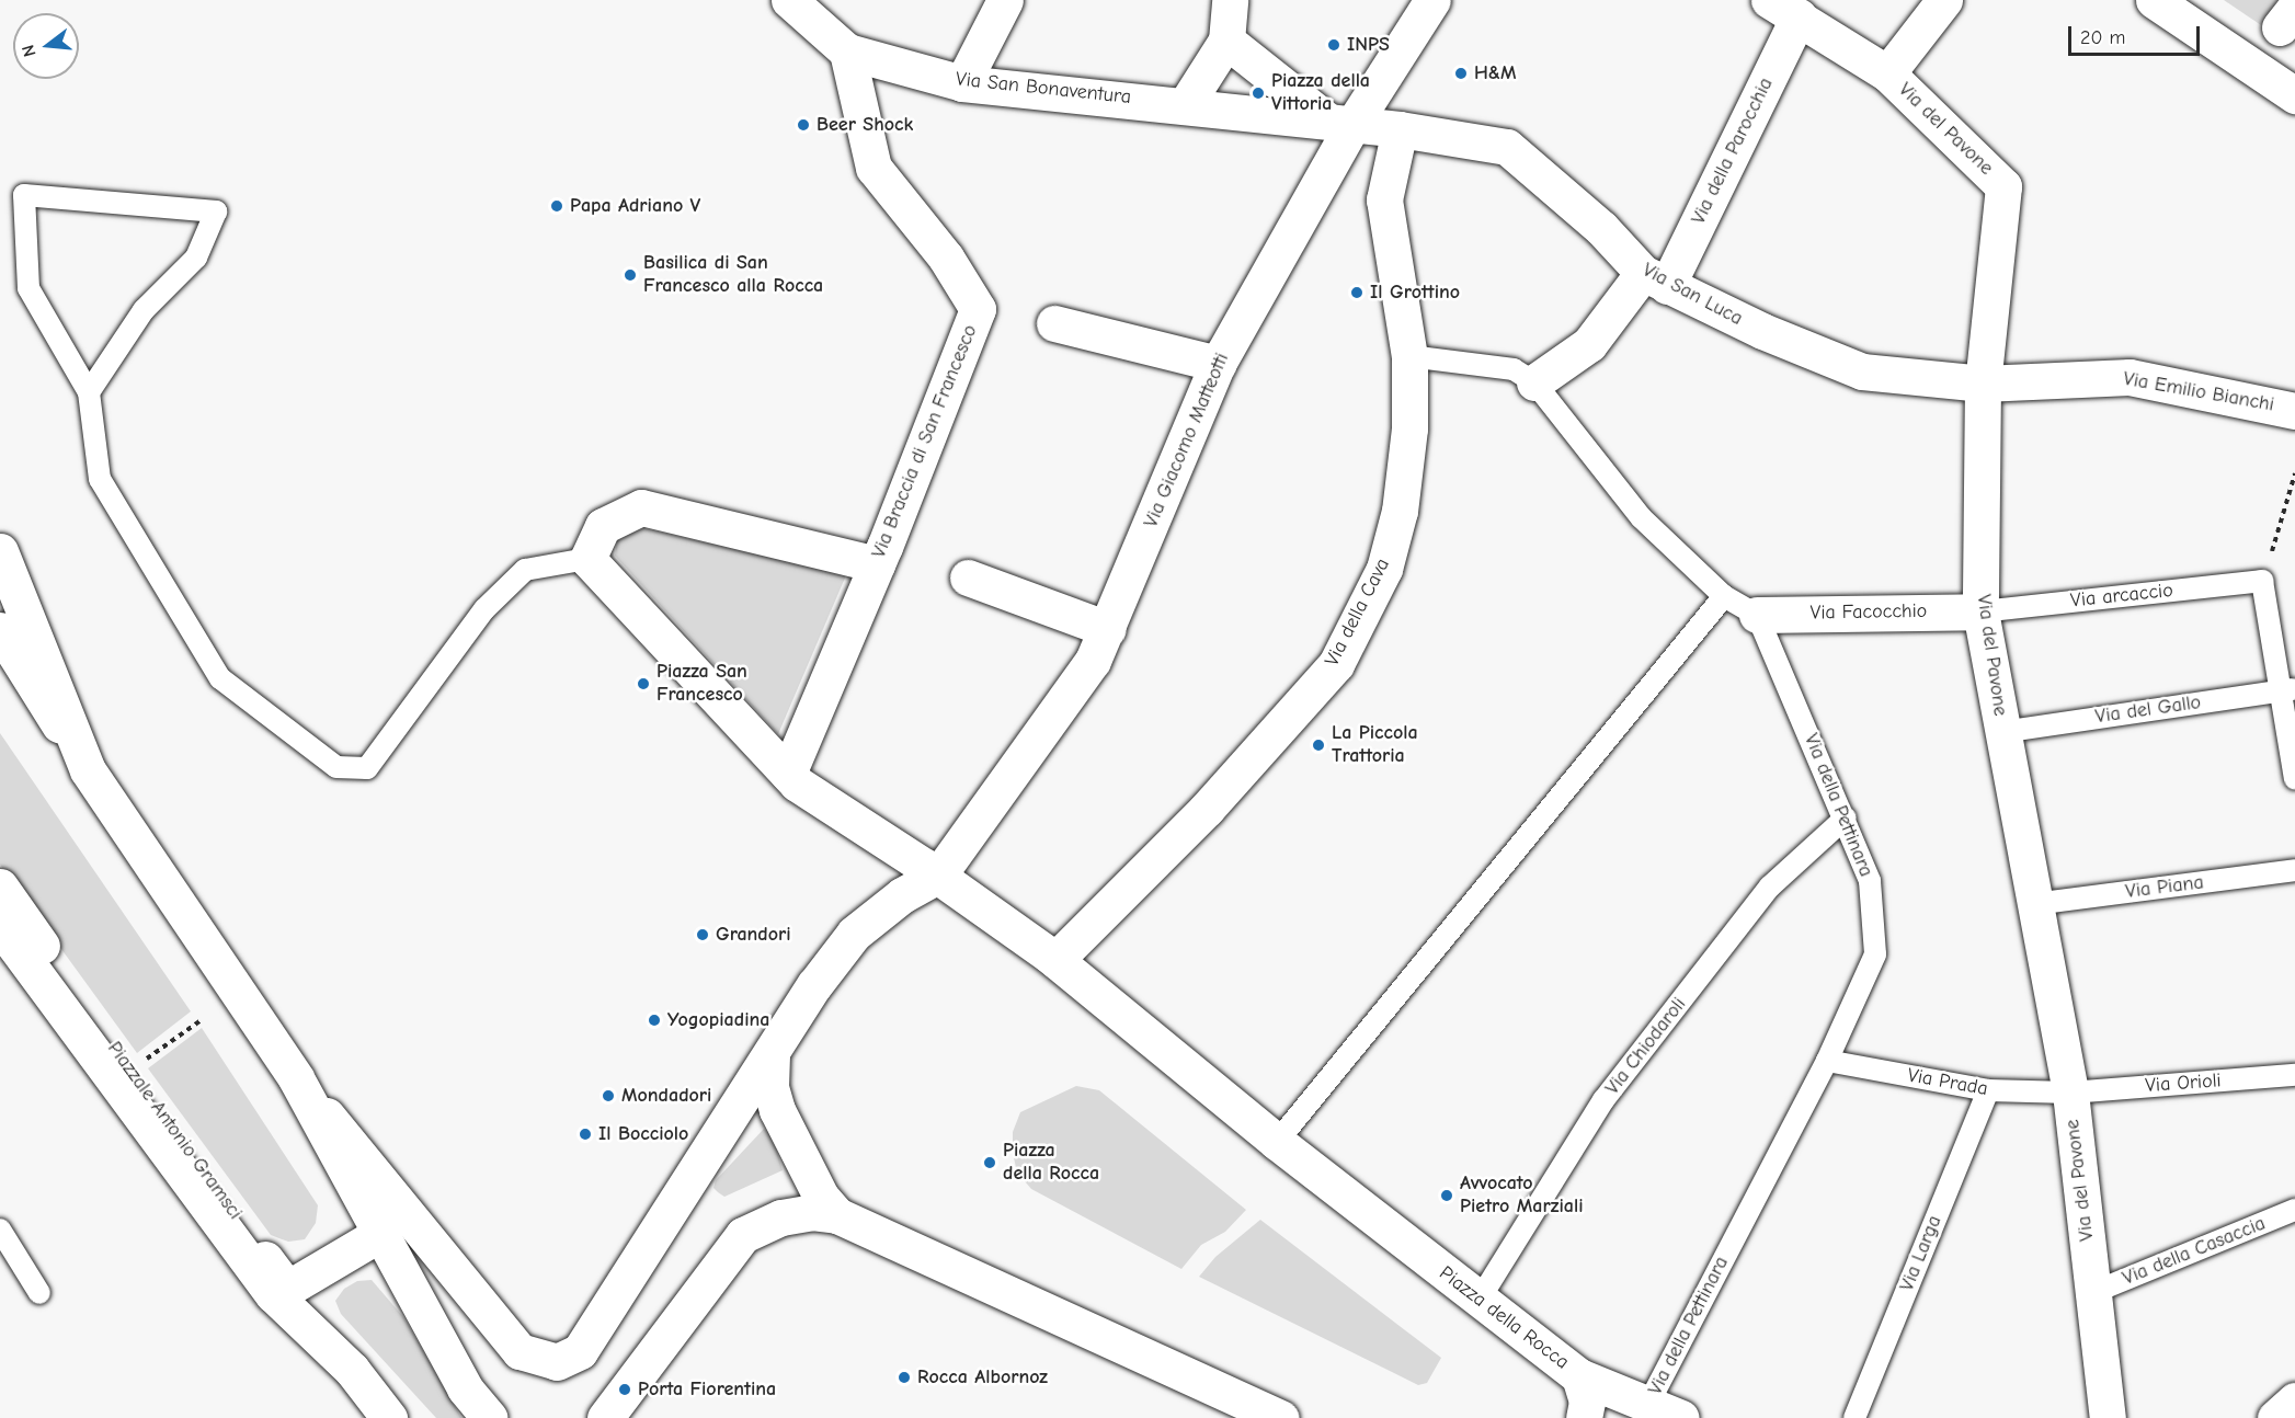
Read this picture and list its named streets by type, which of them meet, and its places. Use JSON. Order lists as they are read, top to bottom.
{
  "streets": {
    "street": [
      "Via San Bonaventura",
      "Via del Pavone",
      "Via della Parocchia",
      "Via San Luca",
      "Via Emilio Bianchi",
      "Via Giacomo Matteotti",
      "Via Braccia di San Francesco",
      "Via della Cava",
      "Via Facocchio",
      "Piazzale Antonio Gramsci",
      "Piazza della Rocca"
    ],
    "lane": [
      "Via arcaccio",
      "Via del Gallo",
      "Via della Pettinara",
      "Via Piana",
      "Via Chiodaroli",
      "Via Prada",
      "Via Orioli",
      "Via della Casaccia",
      "Via Larga"
    ]
  },
  "crossings": [
    ["Via San Bonaventura", "Via Braccia di San Francesco"],
    ["Via del Pavone", "Via della Parocchia"],
    ["Via del Pavone", "Via San Luca"],
    ["Via del Pavone", "Via Emilio Bianchi"],
    ["Via del Pavone", "Via arcaccio"],
    ["Via del Pavone", "Via Facocchio"],
    ["Via del Pavone", "Via del Gallo"],
    ["Via del Pavone", "Via Piana"],
    ["Via del Pavone", "Via Prada"],
    ["Via del Pavone", "Via Orioli"],
    ["Via del Pavone", "Via della Casaccia"],
    ["Via della Parocchia", "Via San Luca"],
    ["Via San Luca", "Via Emilio Bianchi"],
    ["Via San Luca", "Via della Cava"],
    ["Via Giacomo Matteotti", "Piazza della Rocca"],
    ["Via Braccia di San Francesco", "Piazza della Rocca"],
    ["Via arcaccio", "Via Facocchio"],
    ["Via della Cava", "Piazza della Rocca"],
    ["Via Facocchio", "Via della Pettinara"],
    ["Via della Pettinara", "Via Chiodaroli"],
    ["Via della Pettinara", "Via Prada"],
    ["Via della Pettinara", "Piazza della Rocca"],
    ["Via Chiodaroli", "Piazza della Rocca"],
    ["Via Prada", "Via Orioli"],
    ["Via Prada", "Via Larga"]
  ],
  "places": [
    "INPS",
    "H&M",
    "Piazza della Vittoria",
    "Beer Shock",
    "Papa Adriano V",
    "Basilica di San Francesco alla Rocca",
    "Il Grottino",
    "Piazza San Francesco",
    "La Piccola Trattoria",
    "Grandori",
    "Yogopiadina",
    "Mondadori",
    "Il Bocciolo",
    "Piazza della Rocca",
    "Avvocato Pietro Marziali",
    "Rocca Albornoz",
    "Porta Fiorentina"
  ],
  "scale_bar": "20 m",
  "north": "left"
}
